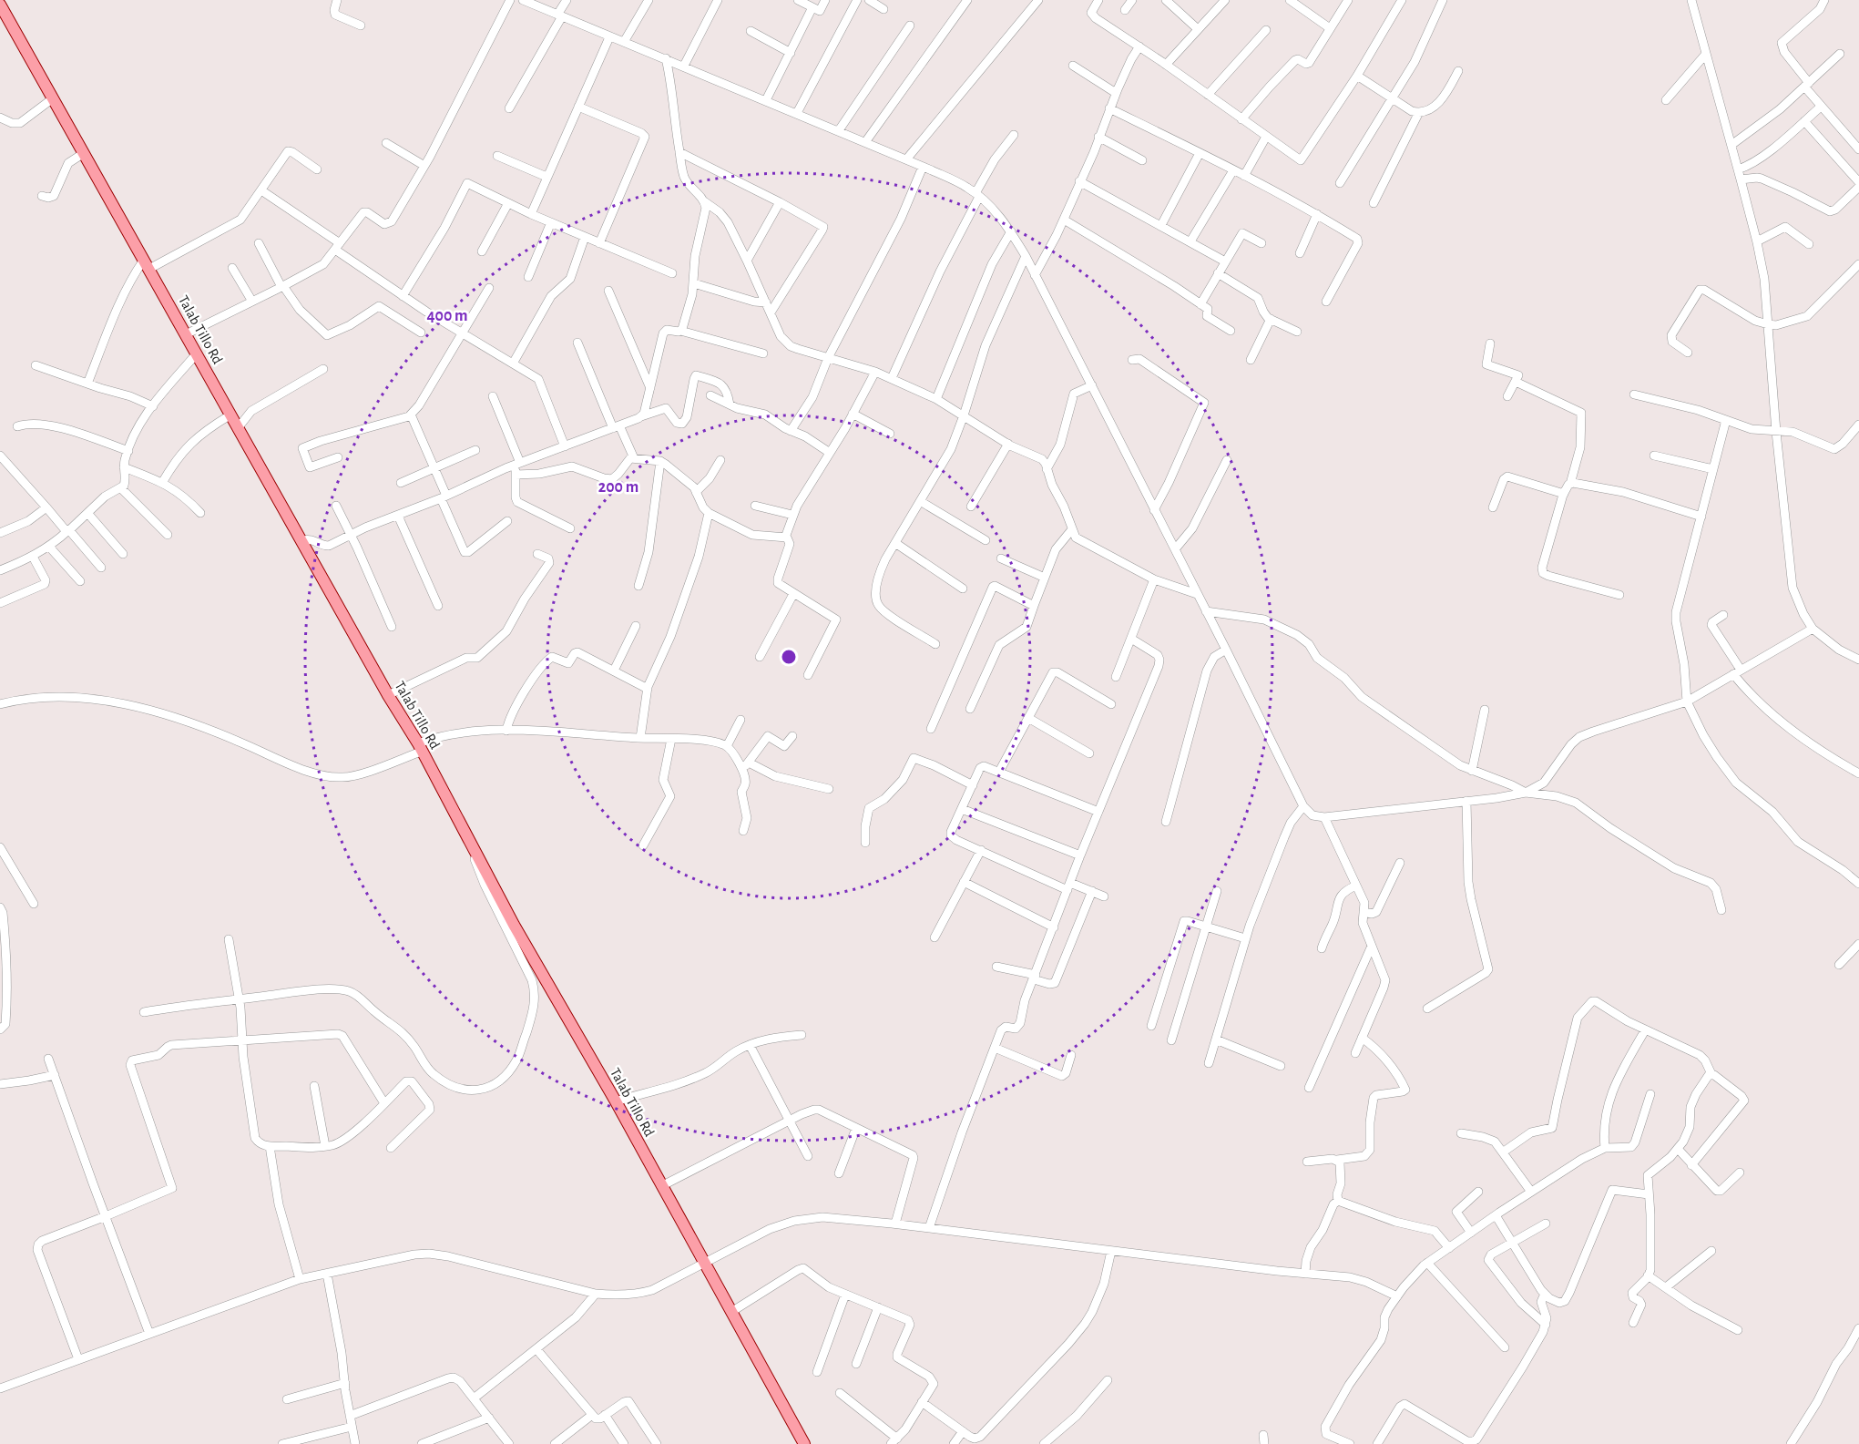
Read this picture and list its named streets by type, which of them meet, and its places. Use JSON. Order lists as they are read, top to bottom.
{
  "streets": {
    "main road": ["Talab Tillo Rd"]
  },
  "rings": ["400 m", "200 m"]
}
